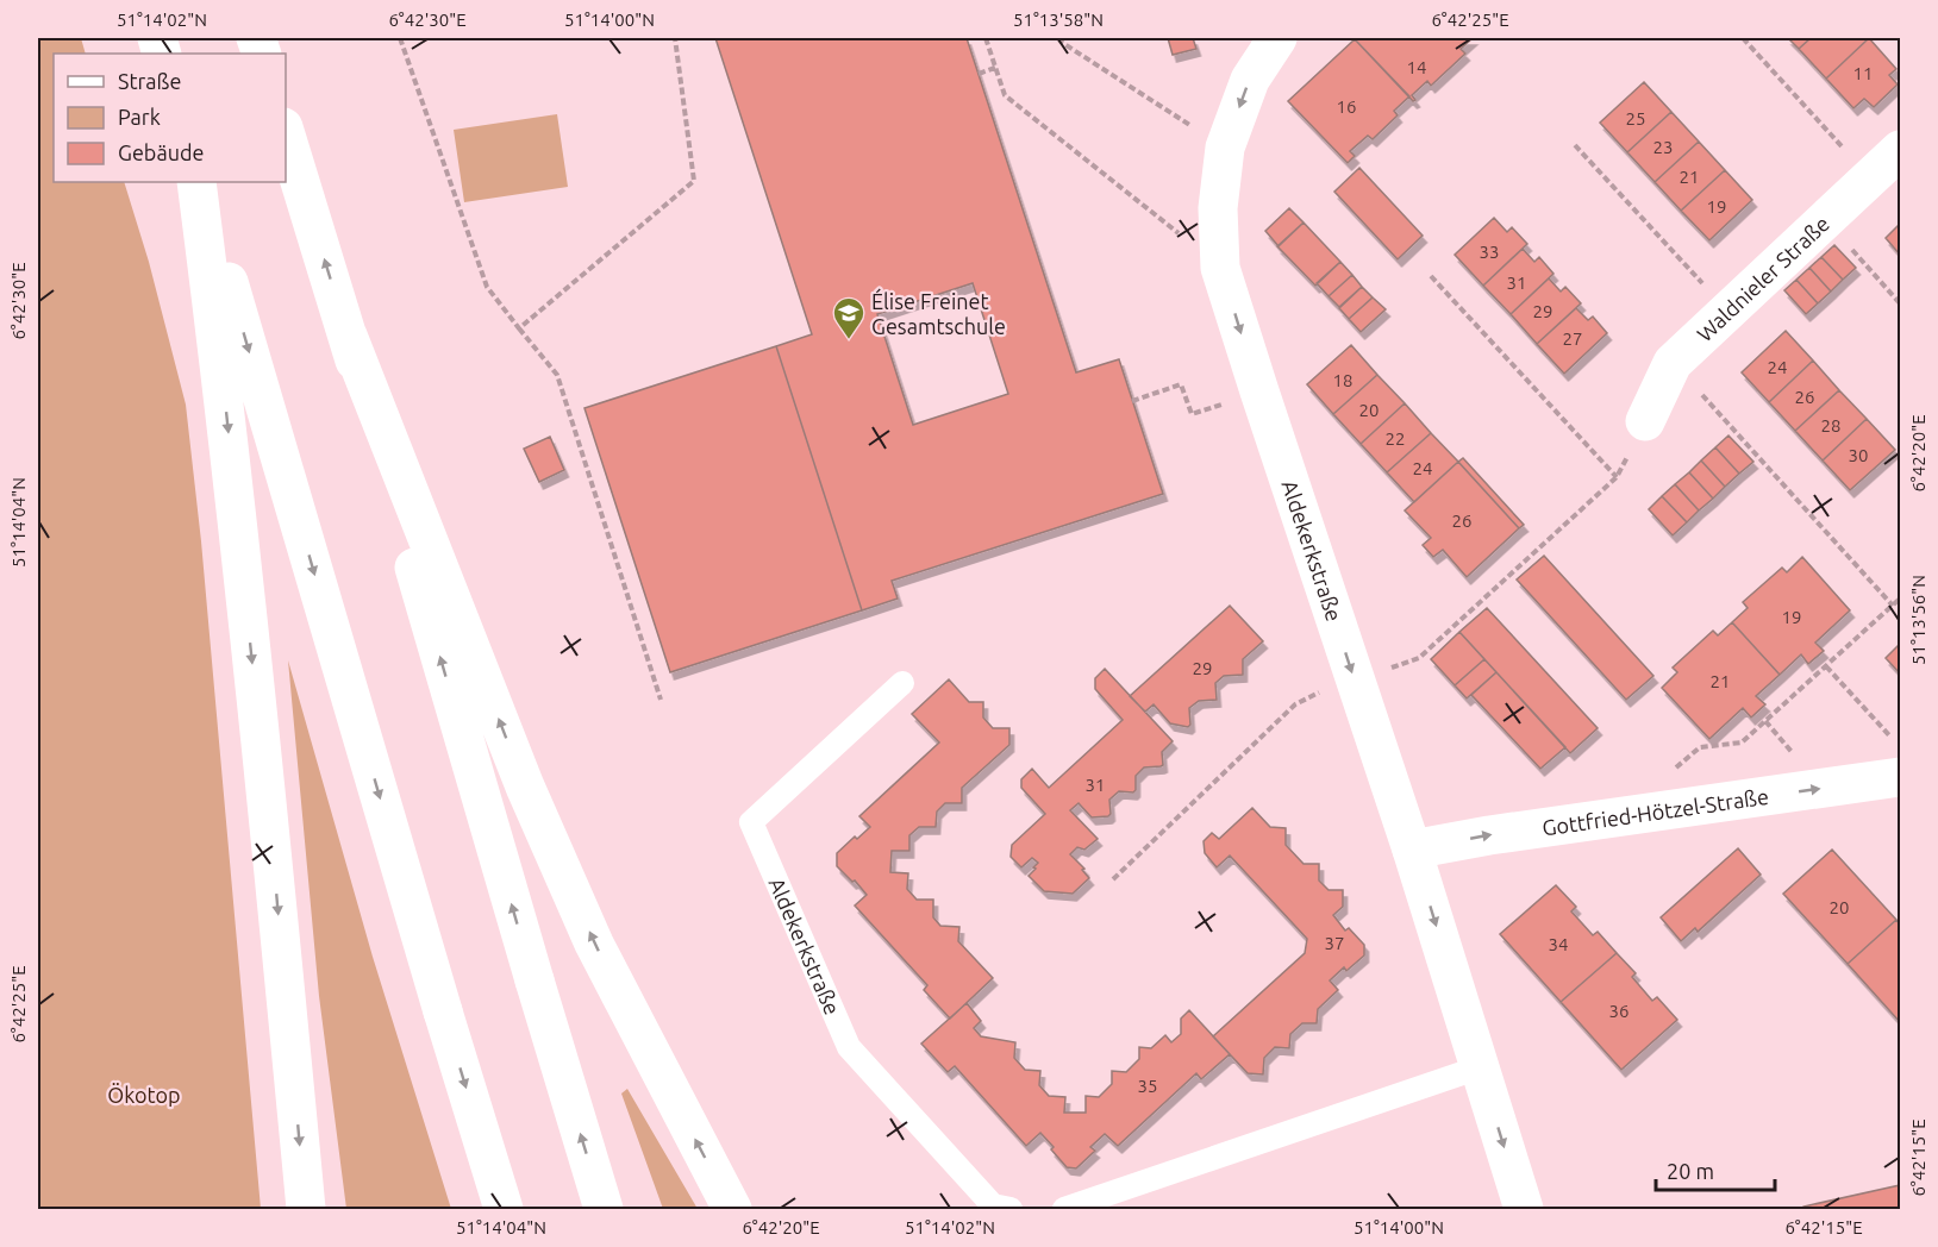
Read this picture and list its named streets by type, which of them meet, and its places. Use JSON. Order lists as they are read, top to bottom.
{
  "streets": {
    "main road": ["Waldnieler Straße", "Aldekerkstraße", "Gottfried-Hötzel-Straße"]
  },
  "crossings": [
    ["Aldekerkstraße", "Gottfried-Hötzel-Straße"]
  ],
  "one_way": ["Aldekerkstraße", "Gottfried-Hötzel-Straße"],
  "parks": ["Ökotop"],
  "places": {
    "school or university": ["Élise Freinet Gesamtschule"]
  },
  "house_numbers": [
    "14",
    "11",
    "16",
    "25",
    "23",
    "21",
    "19",
    "33",
    "31",
    "29",
    "27",
    "24",
    "18",
    "26",
    "20",
    "28",
    "22",
    "30",
    "24",
    "26",
    "19",
    "29",
    "21",
    "31",
    "20",
    "37",
    "34",
    "36",
    "35"
  ],
  "legend": ["Straße", "Park", "Gebäude"],
  "scale_bar": "20 m",
  "coordinates": [
    "51°14'02\"N",
    "6°42'30\"E",
    "51°14'00\"N",
    "51°13'58\"N",
    "6°42'25\"E",
    "6°42'20\"E",
    "51°14'04\"N",
    "51°13'56\"N",
    "6°42'15\"E"
  ]
}
